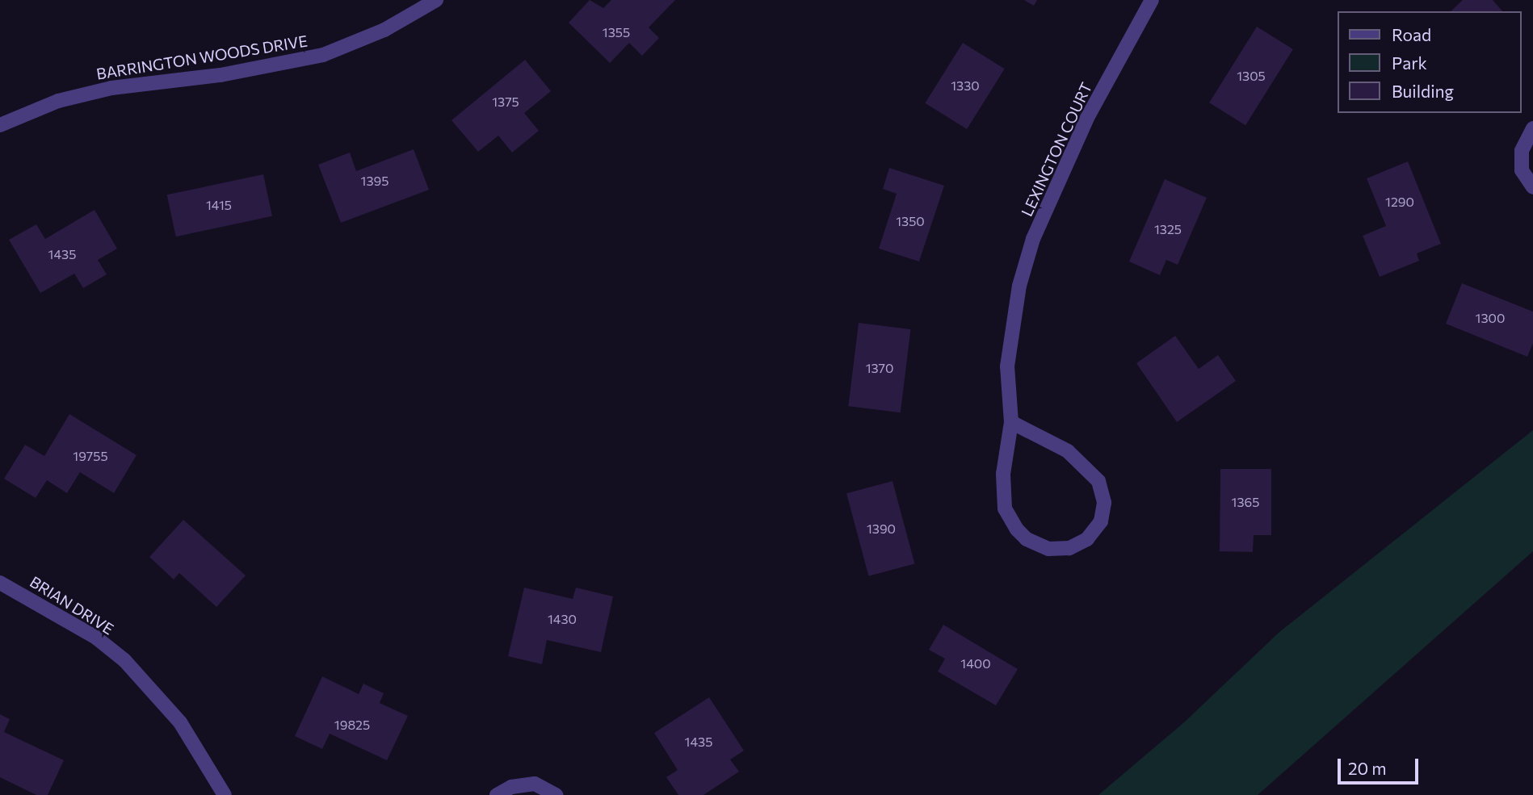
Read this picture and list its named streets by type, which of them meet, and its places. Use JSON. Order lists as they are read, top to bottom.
{
  "streets": {
    "street": ["BARRINGTON WOODS DRIVE", "LEXINGTON COURT", "BRIAN DRIVE"]
  },
  "house_numbers": [
    "1355",
    "1305",
    "1330",
    "1375",
    "1395",
    "1290",
    "1415",
    "1350",
    "1325",
    "1435",
    "1300",
    "1370",
    "19755",
    "1365",
    "1390",
    "1430",
    "1400",
    "19825",
    "1435"
  ],
  "legend": ["Road", "Park", "Building"],
  "scale_bar": "20 m"
}
